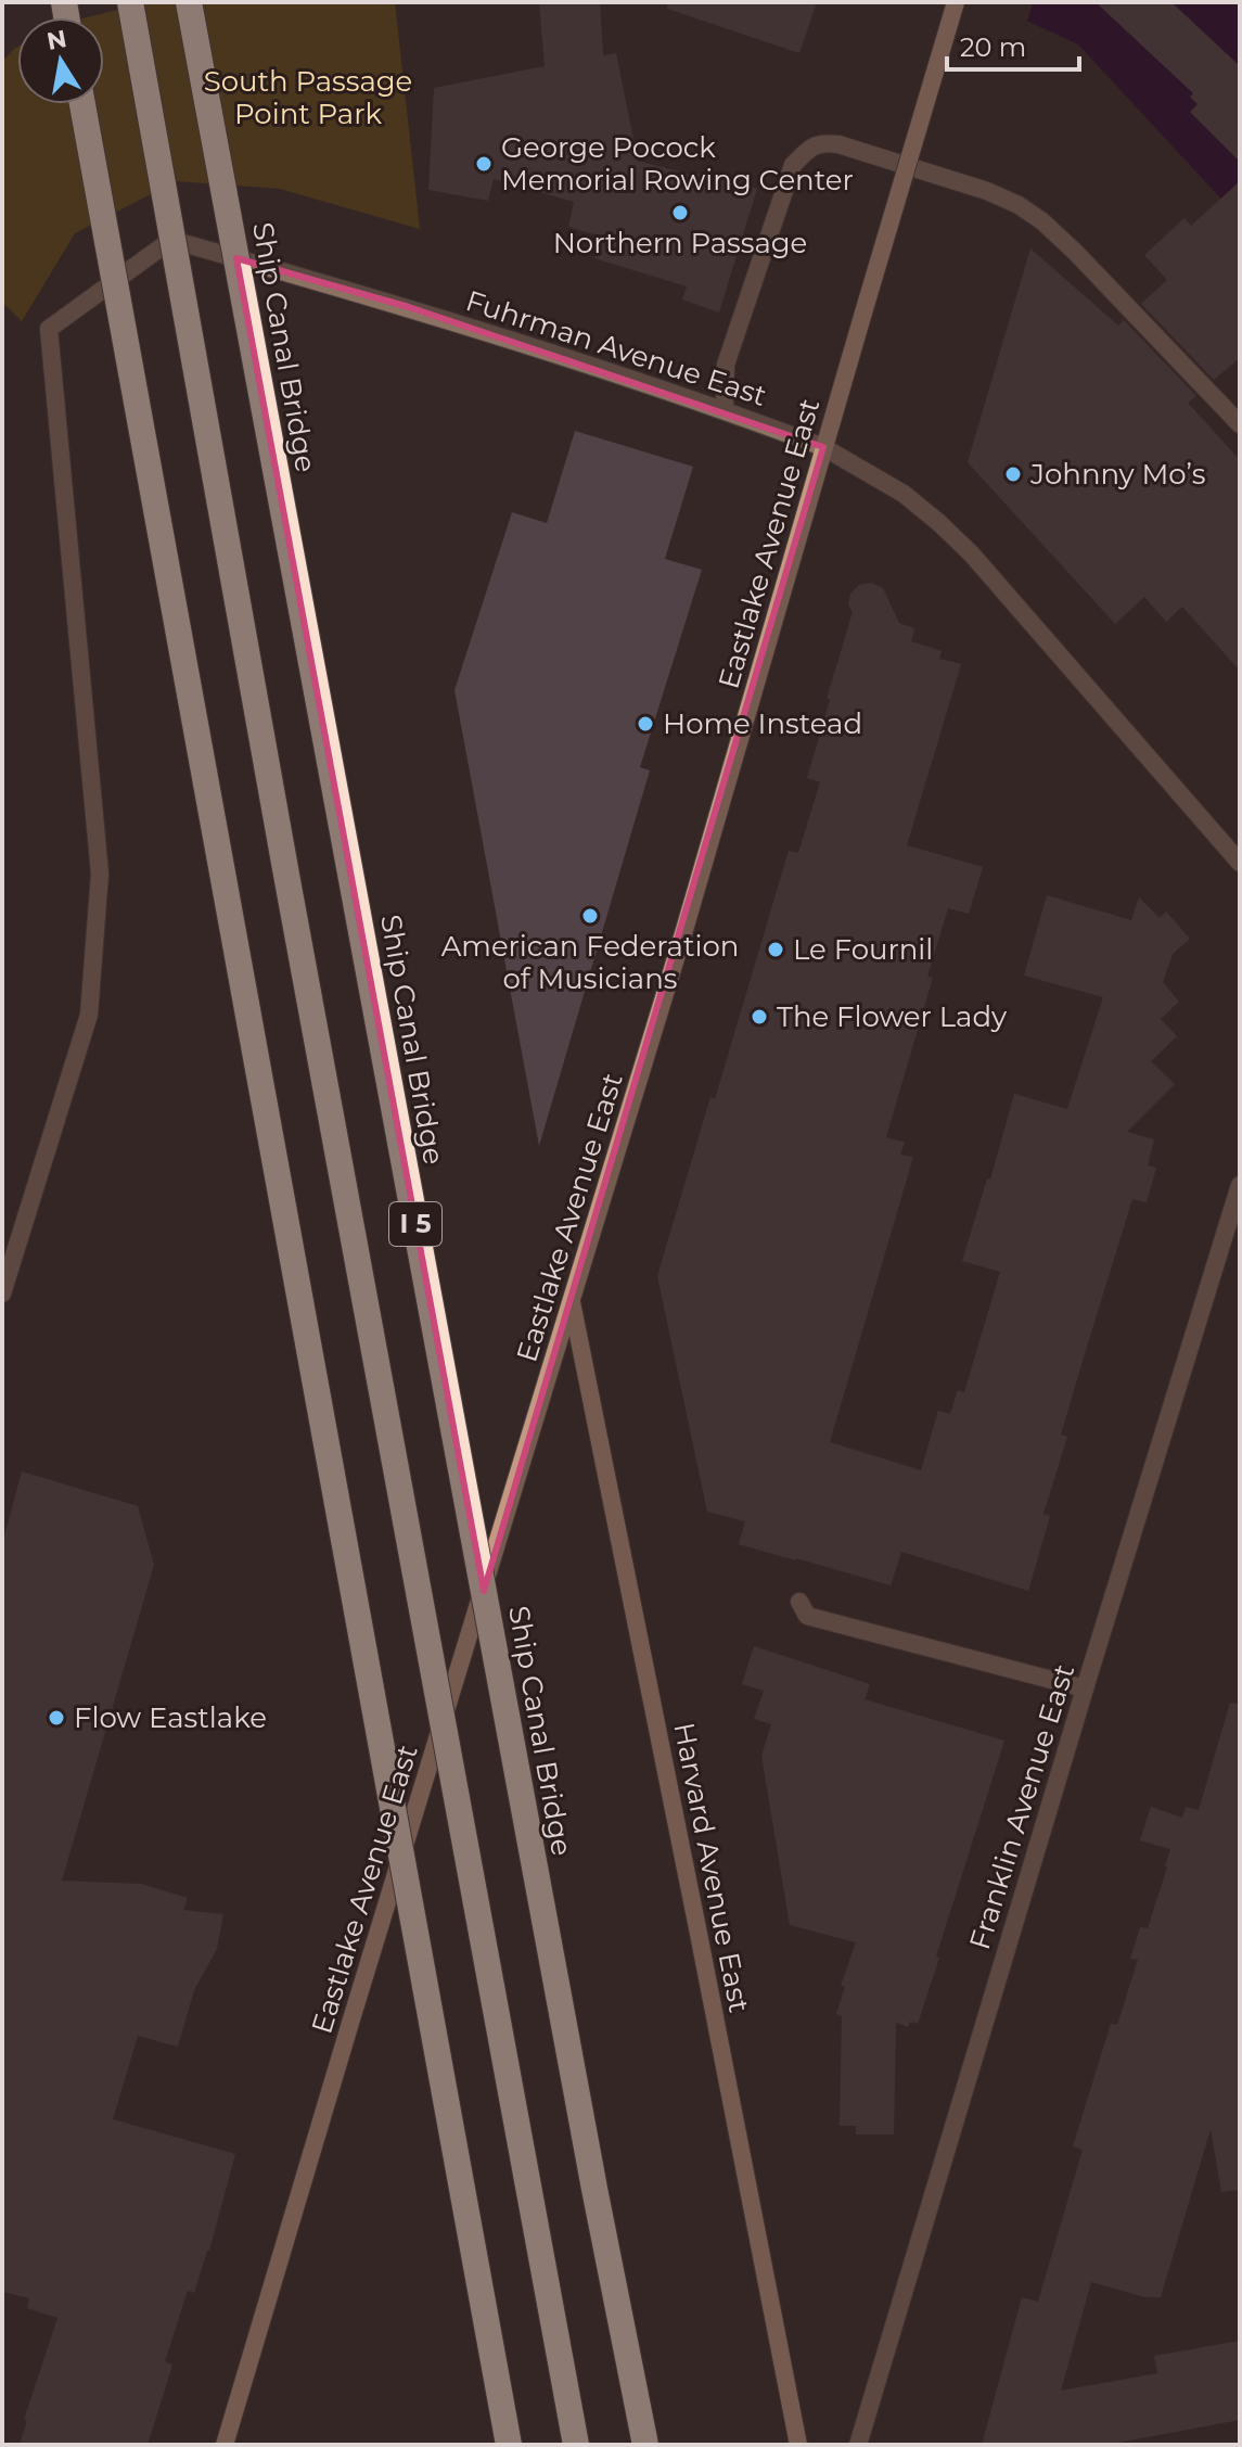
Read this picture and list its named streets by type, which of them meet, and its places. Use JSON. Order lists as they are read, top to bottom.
{
  "streets": {
    "highway": ["Ship Canal Bridge", "I 5"],
    "main road": ["Eastlake Avenue East", "Harvard Avenue East"],
    "street": ["Fuhrman Avenue East", "Franklin Avenue East"]
  },
  "crossings": [
    ["Fuhrman Avenue East", "Eastlake Avenue East"],
    ["Eastlake Avenue East", "Harvard Avenue East"]
  ],
  "parks": ["South Passage Point Park"],
  "places": [
    "George Pocock Memorial Rowing Center",
    "Northern Passage",
    "Johnny Mo’s",
    "Home Instead",
    "American Federation of Musicians",
    "Le Fournil",
    "The Flower Lady",
    "Flow Eastlake"
  ],
  "scale_bar": "20 m",
  "north": "top"
}
